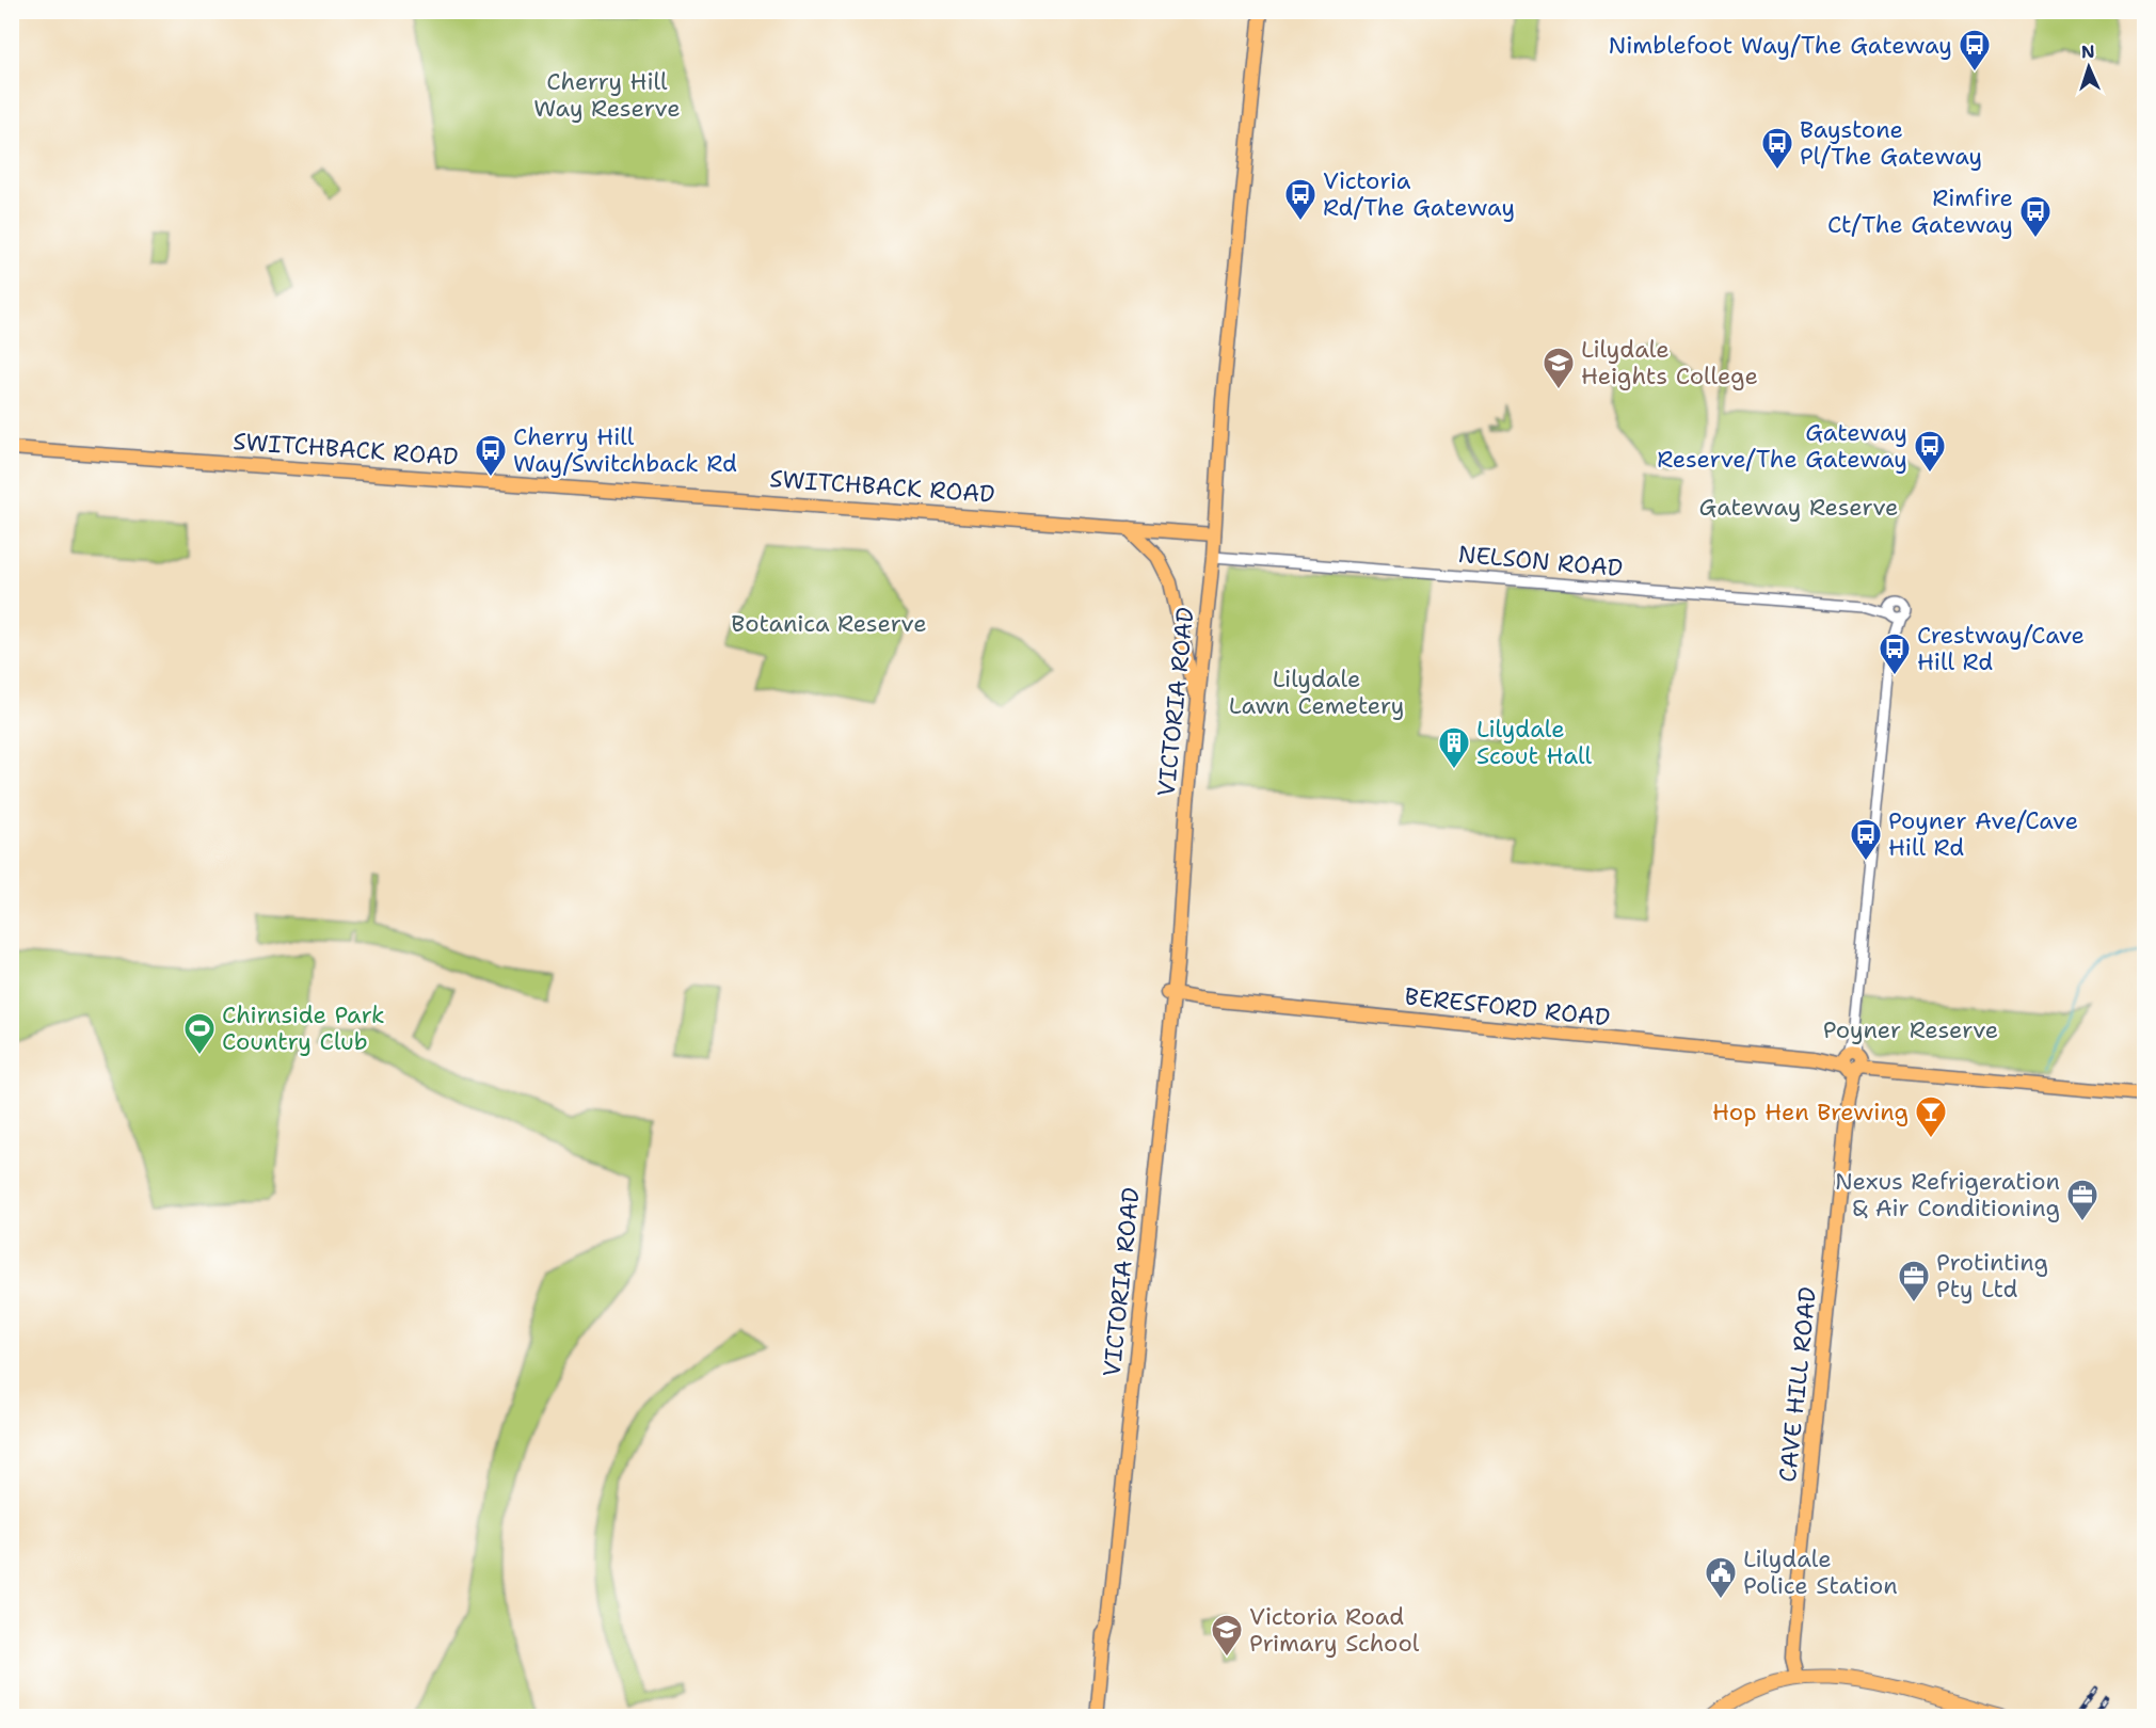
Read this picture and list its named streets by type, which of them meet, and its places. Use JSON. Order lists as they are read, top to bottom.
{
  "streets": {
    "main road": [
      "SWITCHBACK ROAD",
      "VICTORIA ROAD",
      "BERESFORD ROAD",
      "CAVE HILL ROAD"
    ],
    "street": ["NELSON ROAD"]
  },
  "crossings": [
    ["SWITCHBACK ROAD", "VICTORIA ROAD"],
    ["NELSON ROAD", "VICTORIA ROAD"],
    ["NELSON ROAD", "CAVE HILL ROAD"],
    ["VICTORIA ROAD", "BERESFORD ROAD"],
    ["BERESFORD ROAD", "CAVE HILL ROAD"]
  ],
  "parks": [
    "Cherry Hill Way Reserve",
    "Gateway Reserve",
    "Botanica Reserve",
    "Lilydale Lawn Cemetery",
    "Poyner Reserve"
  ],
  "places": {
    "bus stop": [
      "Nimblefoot Way/The Gateway",
      "Baystone Pl/The Gateway",
      "Victoria Rd/The Gateway",
      "Rimfire Ct/The Gateway",
      "Gateway Reserve/The Gateway",
      "Cherry Hill Way/Switchback Rd",
      "Crestway/Cave Hill Rd",
      "Poyner Ave/Cave Hill Rd"
    ],
    "school or university": ["Lilydale Heights College", "Victoria Road Primary School"],
    "building": ["Lilydale Scout Hall"],
    "sports": ["Chirnside Park Country Club"],
    "bar": ["Hop Hen Brewing"],
    "office": ["Nexus Refrigeration & Air Conditioning", "Protinting Pty Ltd"],
    "public building": ["Lilydale Police Station"]
  },
  "north": "top"
}
